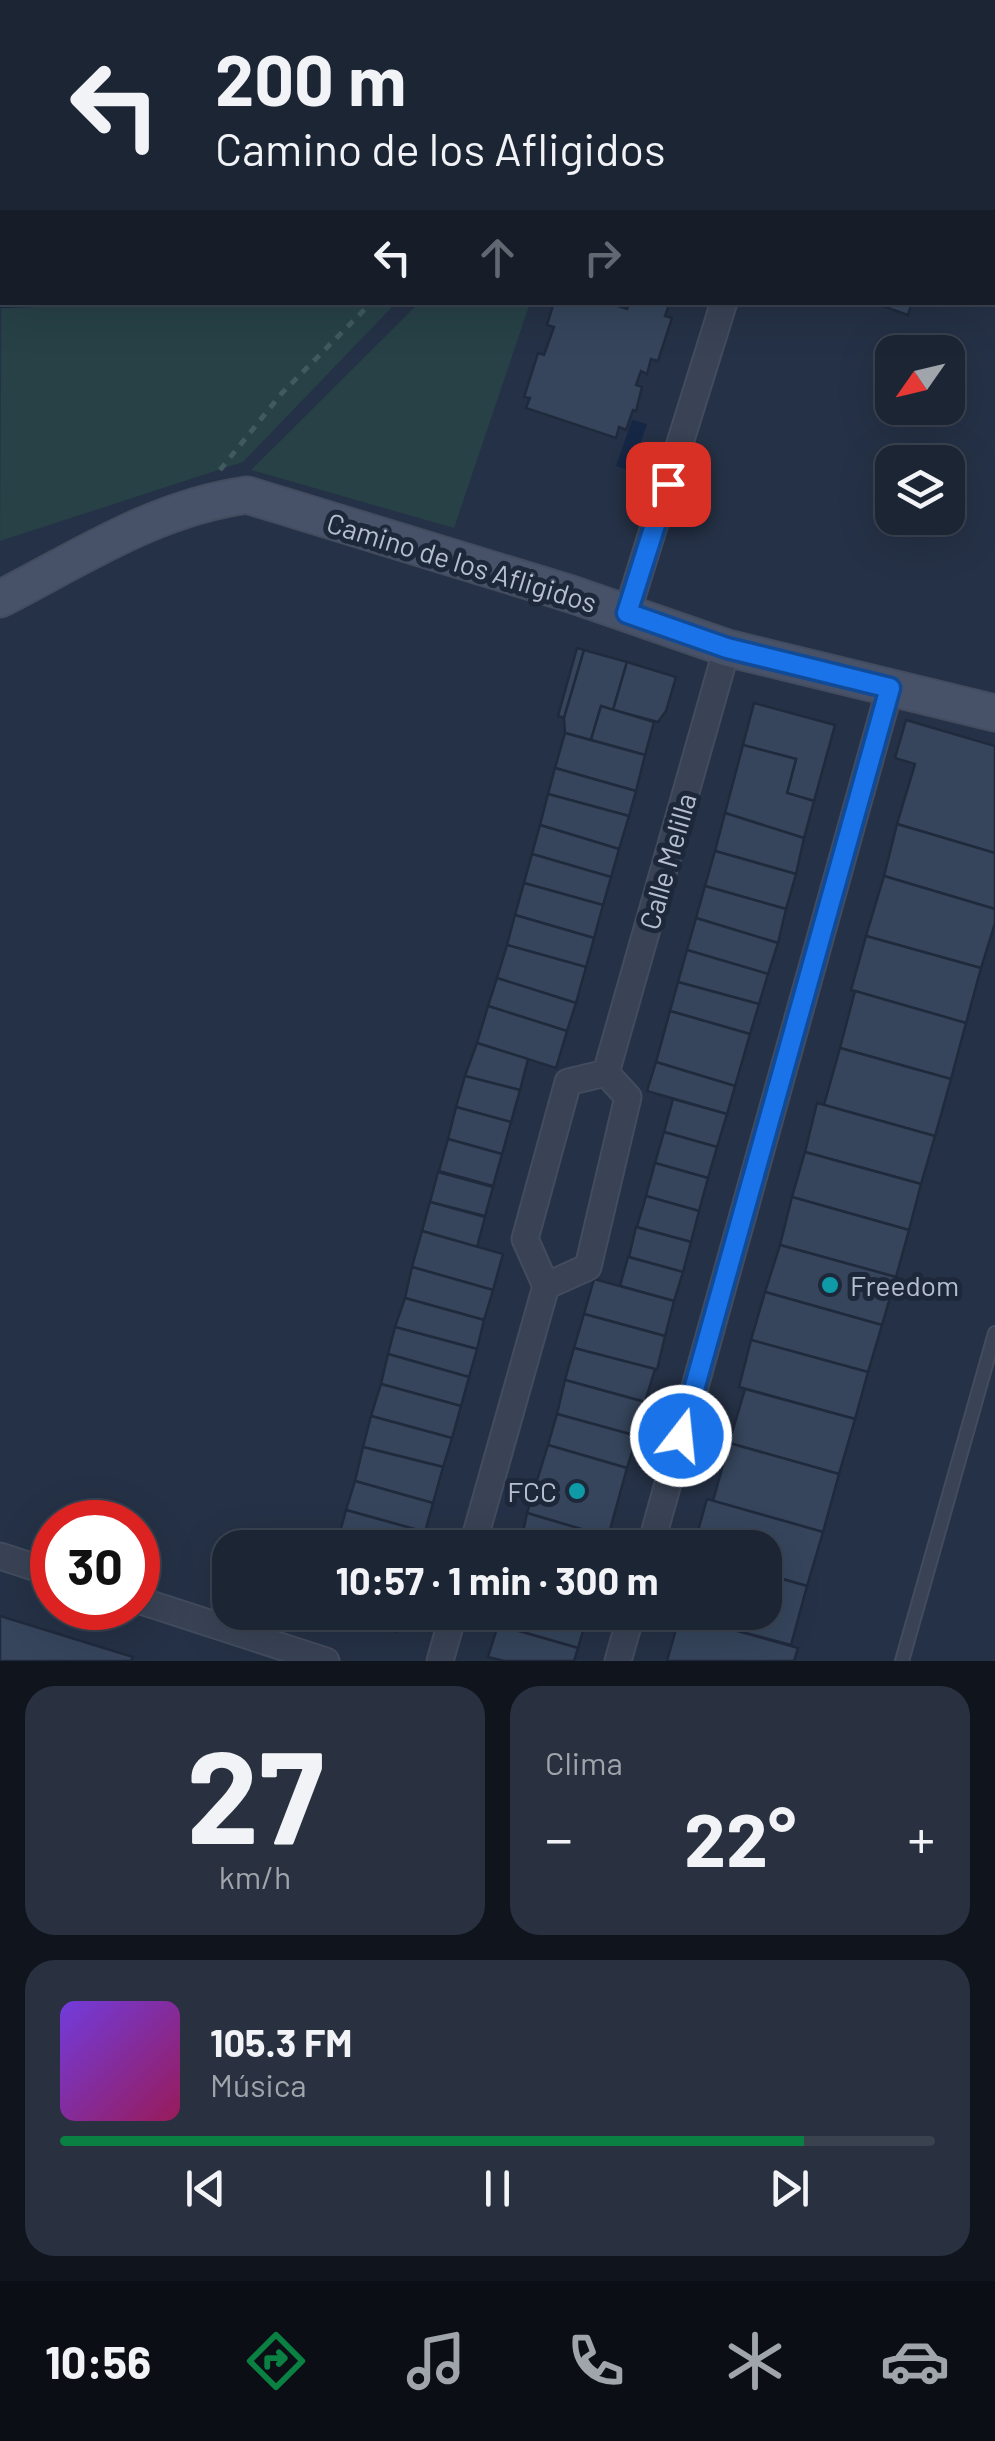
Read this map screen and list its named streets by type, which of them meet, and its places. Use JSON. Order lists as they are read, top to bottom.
{
  "streets": {
    "street": ["Camino de los Afligidos", "Calle Melilla"]
  },
  "crossings": [
    ["Camino de los Afligidos", "Calle Melilla"]
  ],
  "places": ["Freedom", "FCC"],
  "north": "bottom left",
  "page": {
    "turn": ["200 m", "Camino de los Afligidos"],
    "limit": "30",
    "trip": "10:57 · 1 min · 300 m",
    "tile": [
      ["27", "km/h"],
      "Clima"
    ],
    "heat": ["−", "22°", "+"],
    "song": ["105.3 FM", "Música"],
    "tabs": "10:56"
  }
}
